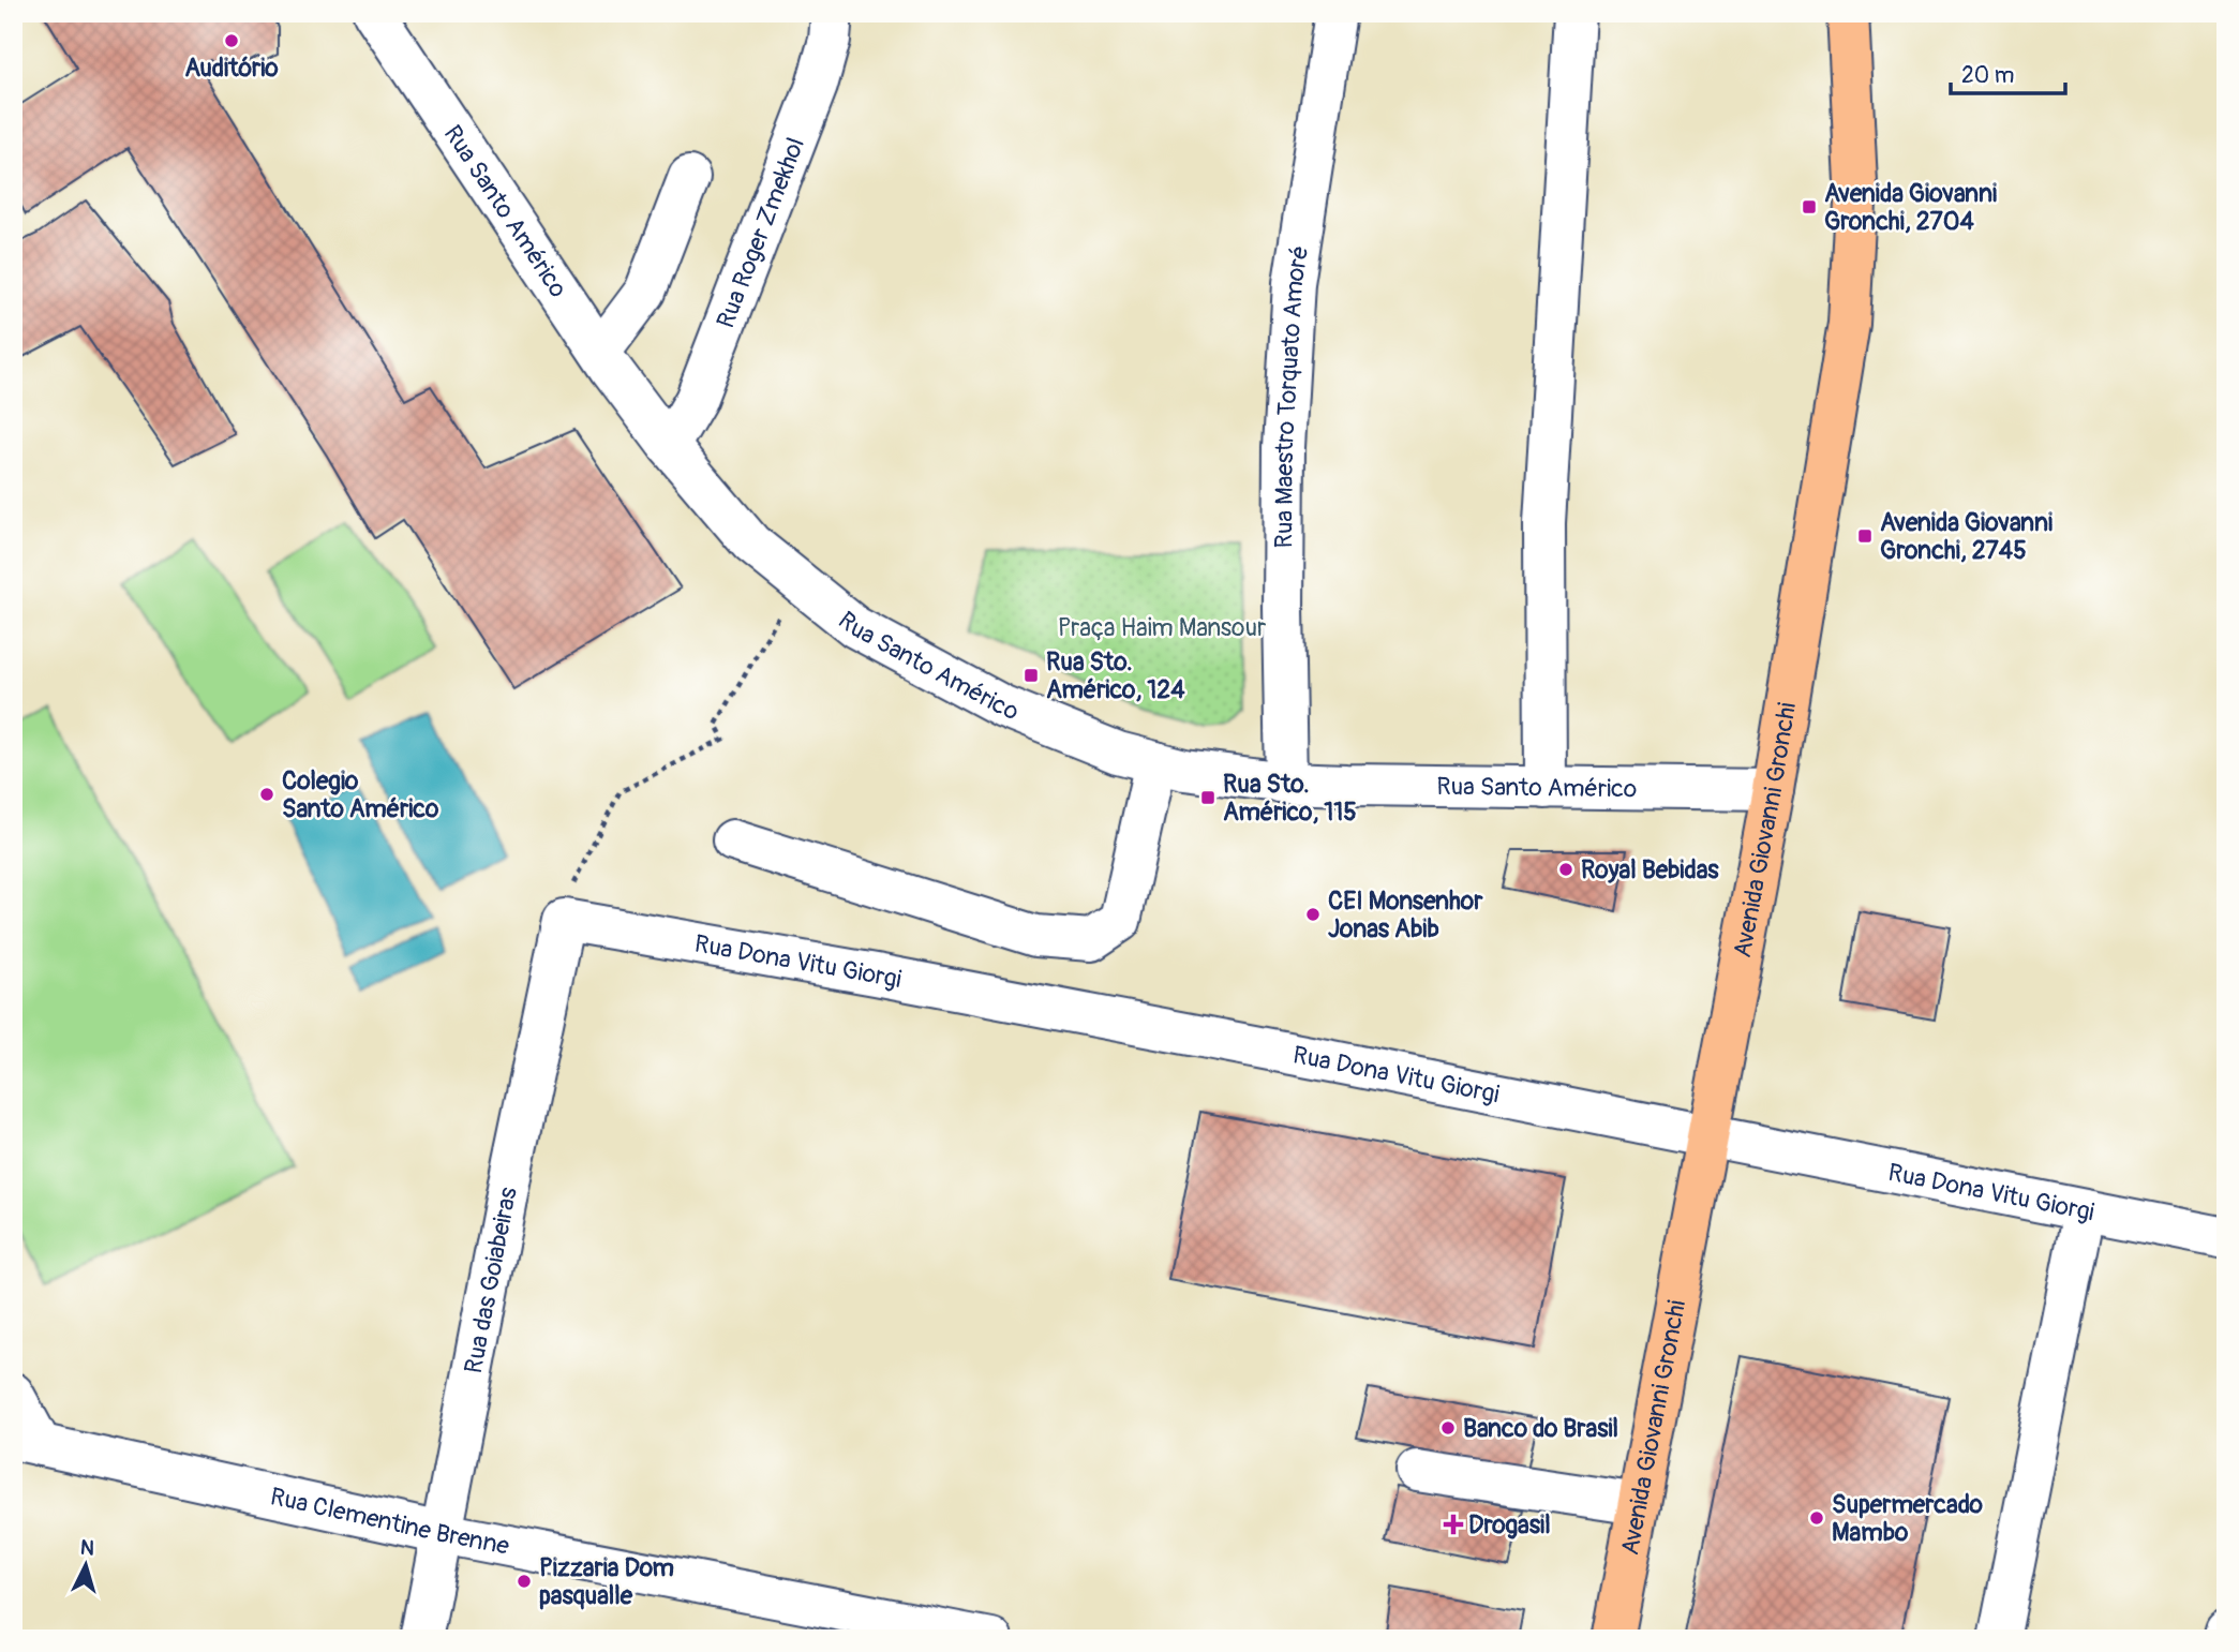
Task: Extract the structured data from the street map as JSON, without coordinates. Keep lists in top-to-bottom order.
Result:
{
  "streets": {
    "main road": ["Avenida Giovanni Gronchi"],
    "street": [
      "Rua Santo Américo",
      "Rua Roger Zmekhol",
      "Rua Maestro Torquato Amoré",
      "Rua Dona Vitu Giorgi",
      "Rua das Goiabeiras",
      "Rua Clementine Brenne"
    ]
  },
  "crossings": [
    ["Rua Santo Américo", "Rua Roger Zmekhol"],
    ["Rua Santo Américo", "Rua Maestro Torquato Amoré"],
    ["Rua Santo Américo", "Avenida Giovanni Gronchi"],
    ["Avenida Giovanni Gronchi", "Rua Dona Vitu Giorgi"],
    ["Rua Dona Vitu Giorgi", "Rua das Goiabeiras"],
    ["Rua das Goiabeiras", "Rua Clementine Brenne"]
  ],
  "parks": ["Praça Haim Mansour"],
  "places": {
    "other": [
      "Auditório",
      "Colegio Santo Américo",
      "Royal Bebidas",
      "CEI Monsenhor Jonas Abib",
      "Banco do Brasil",
      "Supermercado Mambo",
      "Pizzaria Dom pasqualle"
    ],
    "transit": [
      "Avenida Giovanni Gronchi, 2704",
      "Avenida Giovanni Gronchi, 2745",
      "Rua Sto. Américo, 124",
      "Rua Sto. Américo, 115"
    ],
    "health": ["Drogasil"]
  },
  "scale_bar": "20 m",
  "north": "top"
}
